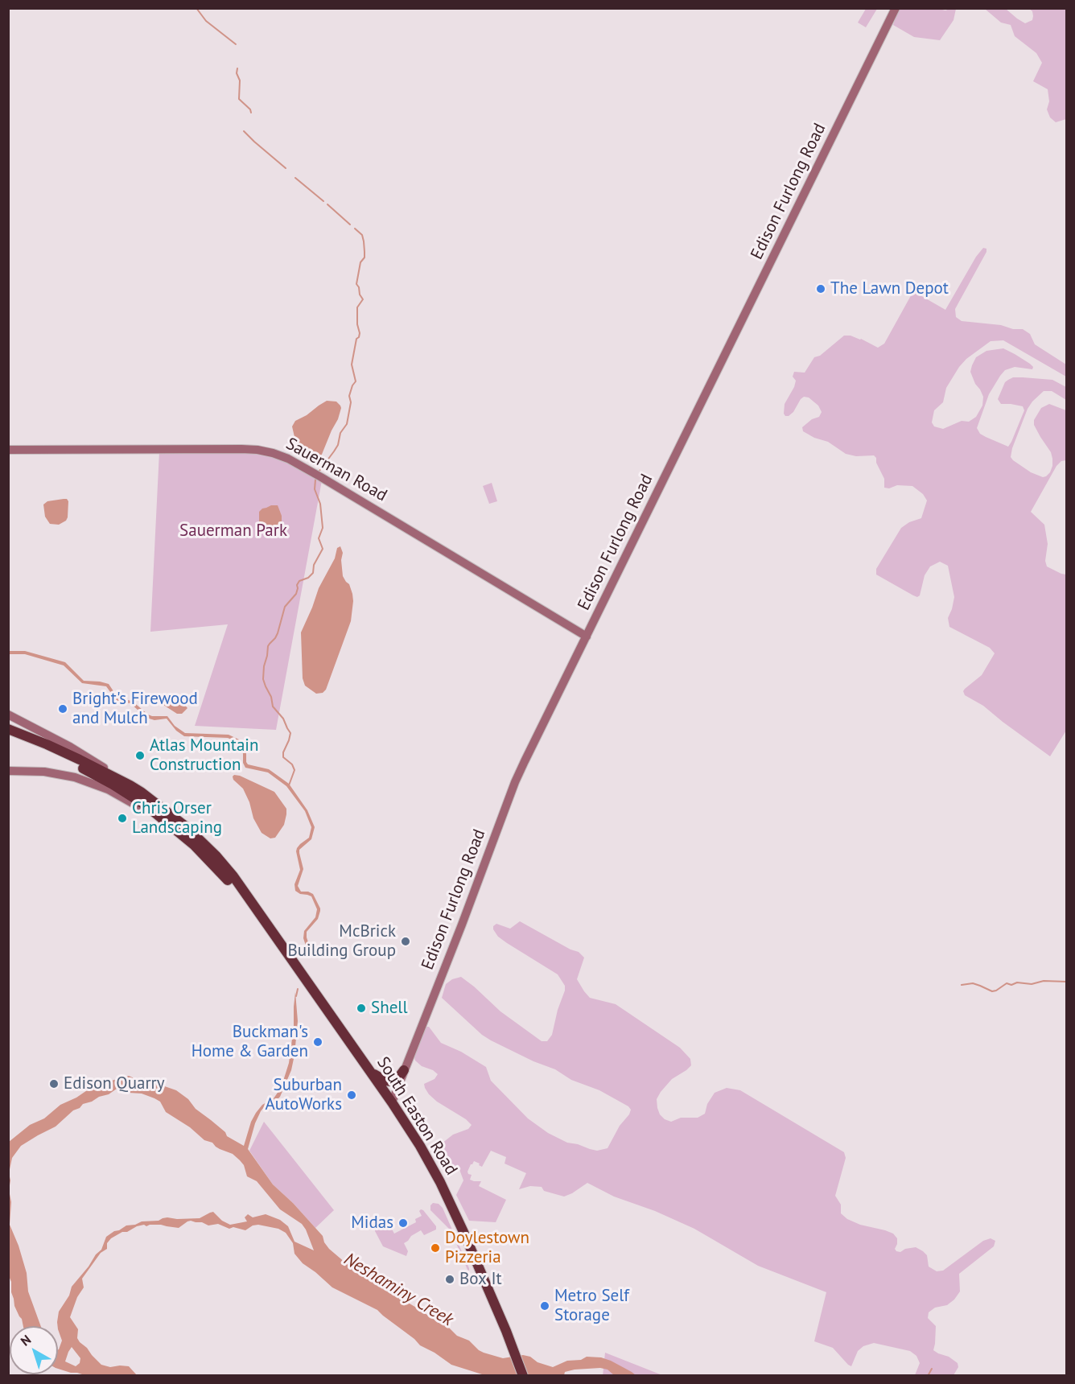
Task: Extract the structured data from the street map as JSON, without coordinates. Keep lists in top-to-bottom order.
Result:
{
  "streets": {
    "highway": ["South Easton Road"],
    "main road": ["Edison Furlong Road", "Sauerman Road"]
  },
  "crossings": [
    ["Edison Furlong Road", "Sauerman Road"],
    ["Edison Furlong Road", "South Easton Road"]
  ],
  "water": ["Neshaminy Creek"],
  "parks": ["Sauerman Park"],
  "places": [
    "The Lawn Depot",
    "Bright's Firewood and Mulch",
    "Atlas Mountain Construction",
    "Chris Orser Landscaping",
    "McBrick Building Group",
    "Shell",
    "Buckman's Home & Garden",
    "Edison Quarry",
    "Suburban AutoWorks",
    "Midas",
    "Doylestown Pizzeria",
    "Box It",
    "Metro Self Storage"
  ],
  "north": "top left"
}
